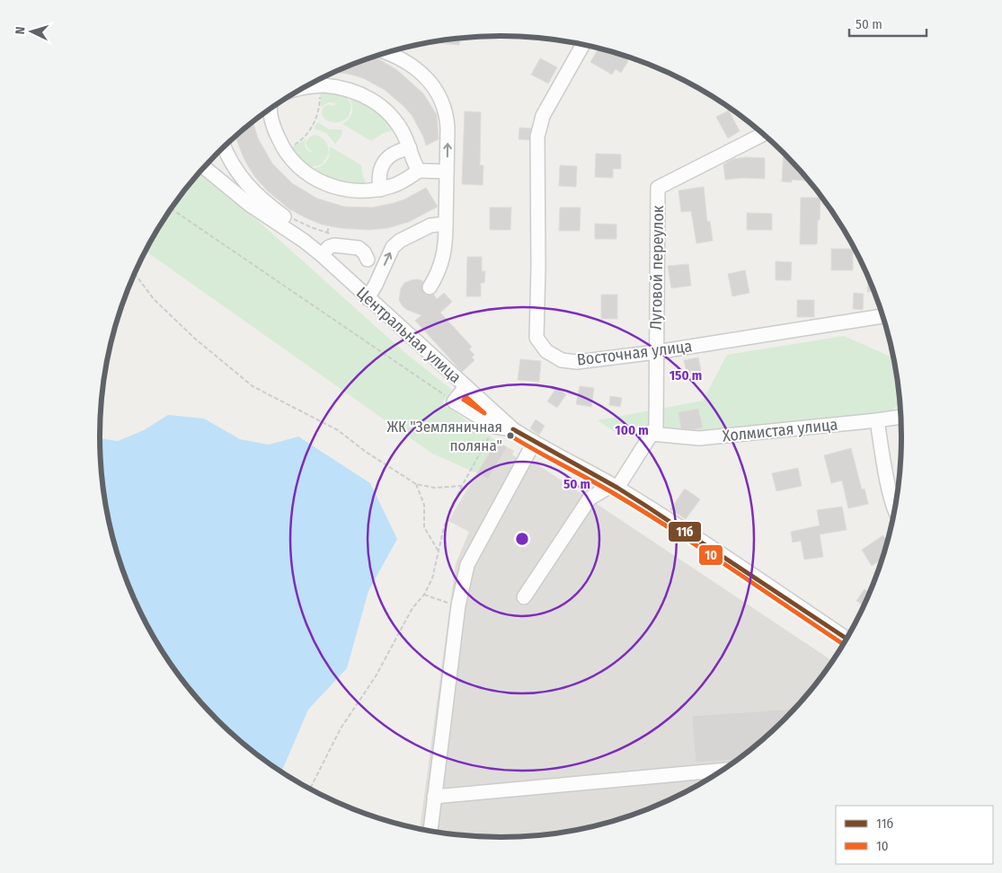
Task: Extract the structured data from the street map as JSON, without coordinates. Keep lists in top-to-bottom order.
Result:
{
  "streets": {
    "street": [
      "Луговой переулок",
      "Центральная улица",
      "Восточная улица",
      "Холмистая улица"
    ]
  },
  "crossings": [
    ["Луговой переулок", "Центральная улица"],
    ["Луговой переулок", "Восточная улица"],
    ["Луговой переулок", "Холмистая улица"]
  ],
  "places": ["ЖК \"Земляничная поляна\""],
  "lines": ["transit line 10", "transit line 11б"],
  "legend": ["11б", "10"],
  "scale_bar": "50 m",
  "north": "left",
  "rings": ["150 m", "100 m", "50 m"]
}
